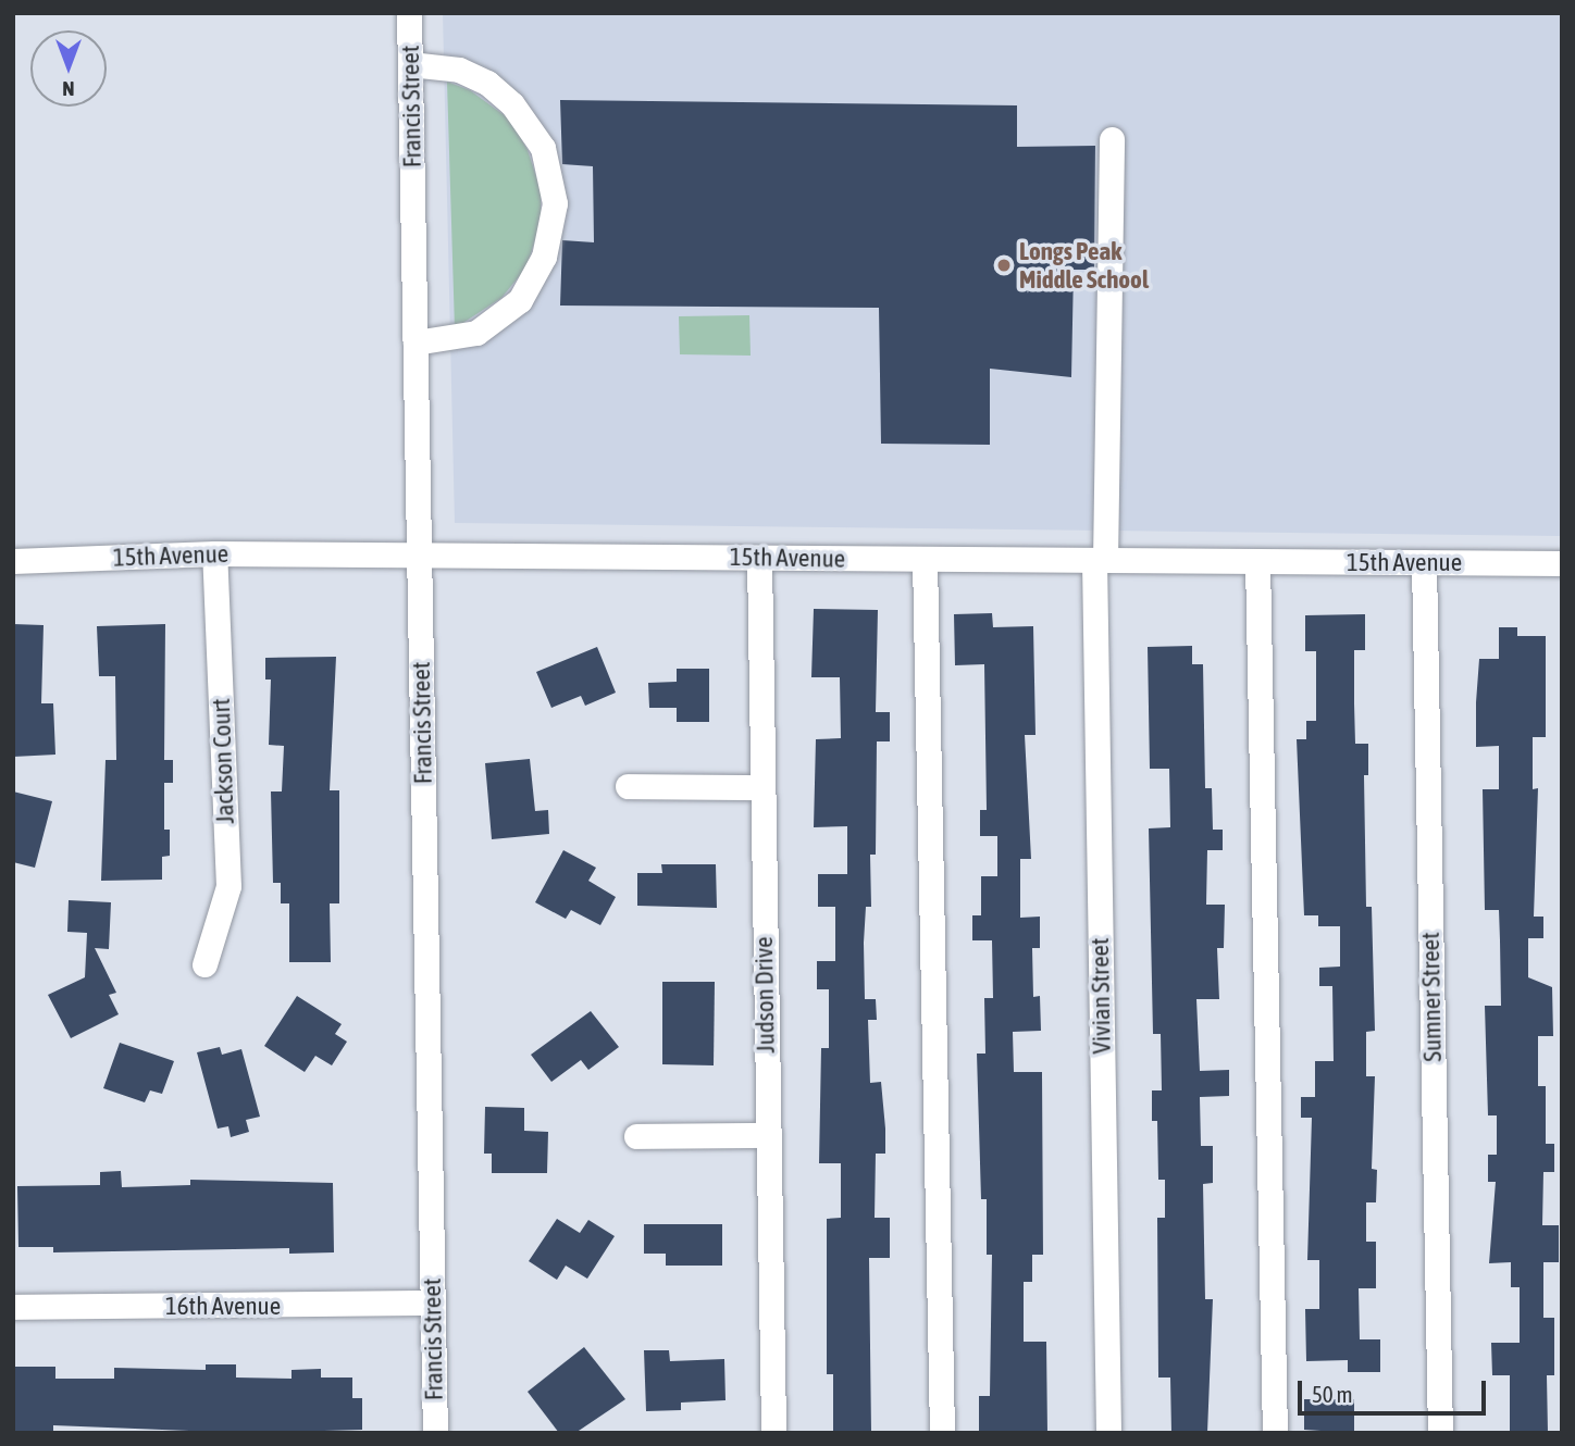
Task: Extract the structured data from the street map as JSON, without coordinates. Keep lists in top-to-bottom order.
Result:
{
  "streets": {
    "street": [
      "Francis Street",
      "15th Avenue",
      "Jackson Court",
      "Judson Drive",
      "Vivian Street",
      "Sumner Street",
      "16th Avenue"
    ]
  },
  "crossings": [
    ["Francis Street", "15th Avenue"],
    ["Francis Street", "16th Avenue"],
    ["15th Avenue", "Jackson Court"],
    ["15th Avenue", "Judson Drive"],
    ["15th Avenue", "Vivian Street"],
    ["15th Avenue", "Sumner Street"]
  ],
  "places": ["Longs Peak Middle School"],
  "scale_bar": "50 m",
  "north": "bottom"
}
